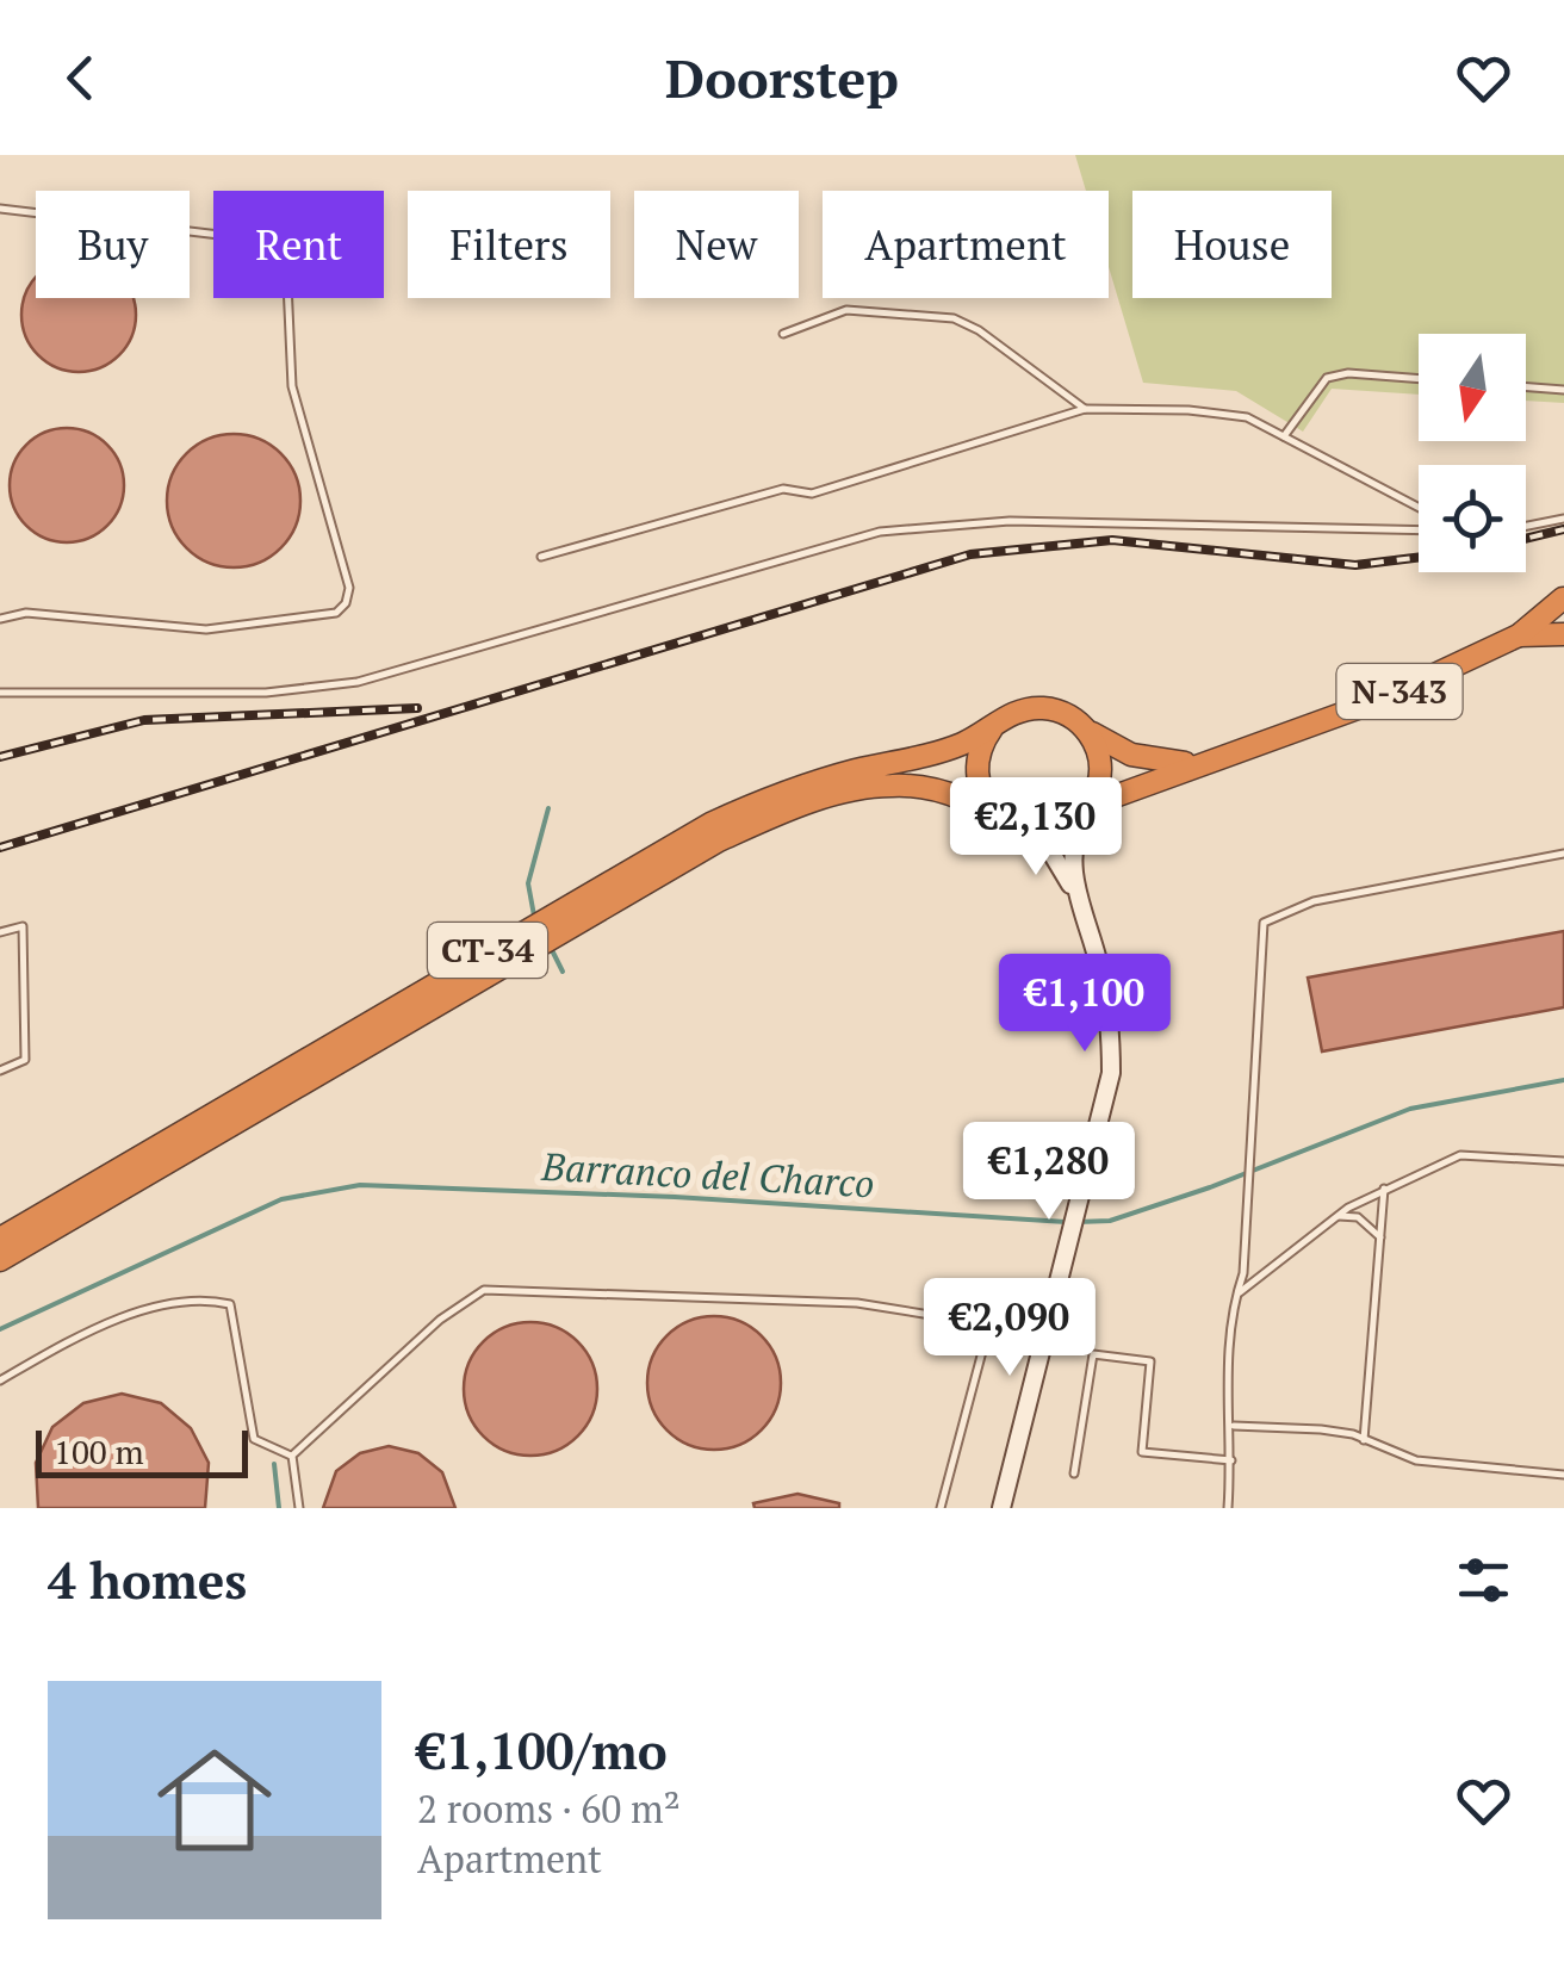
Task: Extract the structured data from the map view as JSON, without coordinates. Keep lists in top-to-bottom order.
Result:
{
  "streets": {
    "highway": ["N-343", "CT-34"]
  },
  "crossings": [
    ["N-343", "CT-34"]
  ],
  "water": ["Barranco del Charco"],
  "scale_bar": "100 m",
  "north": "bottom",
  "page": {
    "header": "Doorstep",
    "chip": [
      "Buy",
      "Rent",
      "Filters",
      "New",
      "Apartment",
      "House"
    ],
    "price": [
      "€2,130",
      "€1,100",
      "€1,280",
      "€2,090"
    ],
    "scale": "100 m",
    "heading": "4 homes",
    "list": [
      {
        "name": "€1,100/mo",
        "note": "2 rooms · 60 m² · Apartment"
      }
    ]
  }
}
